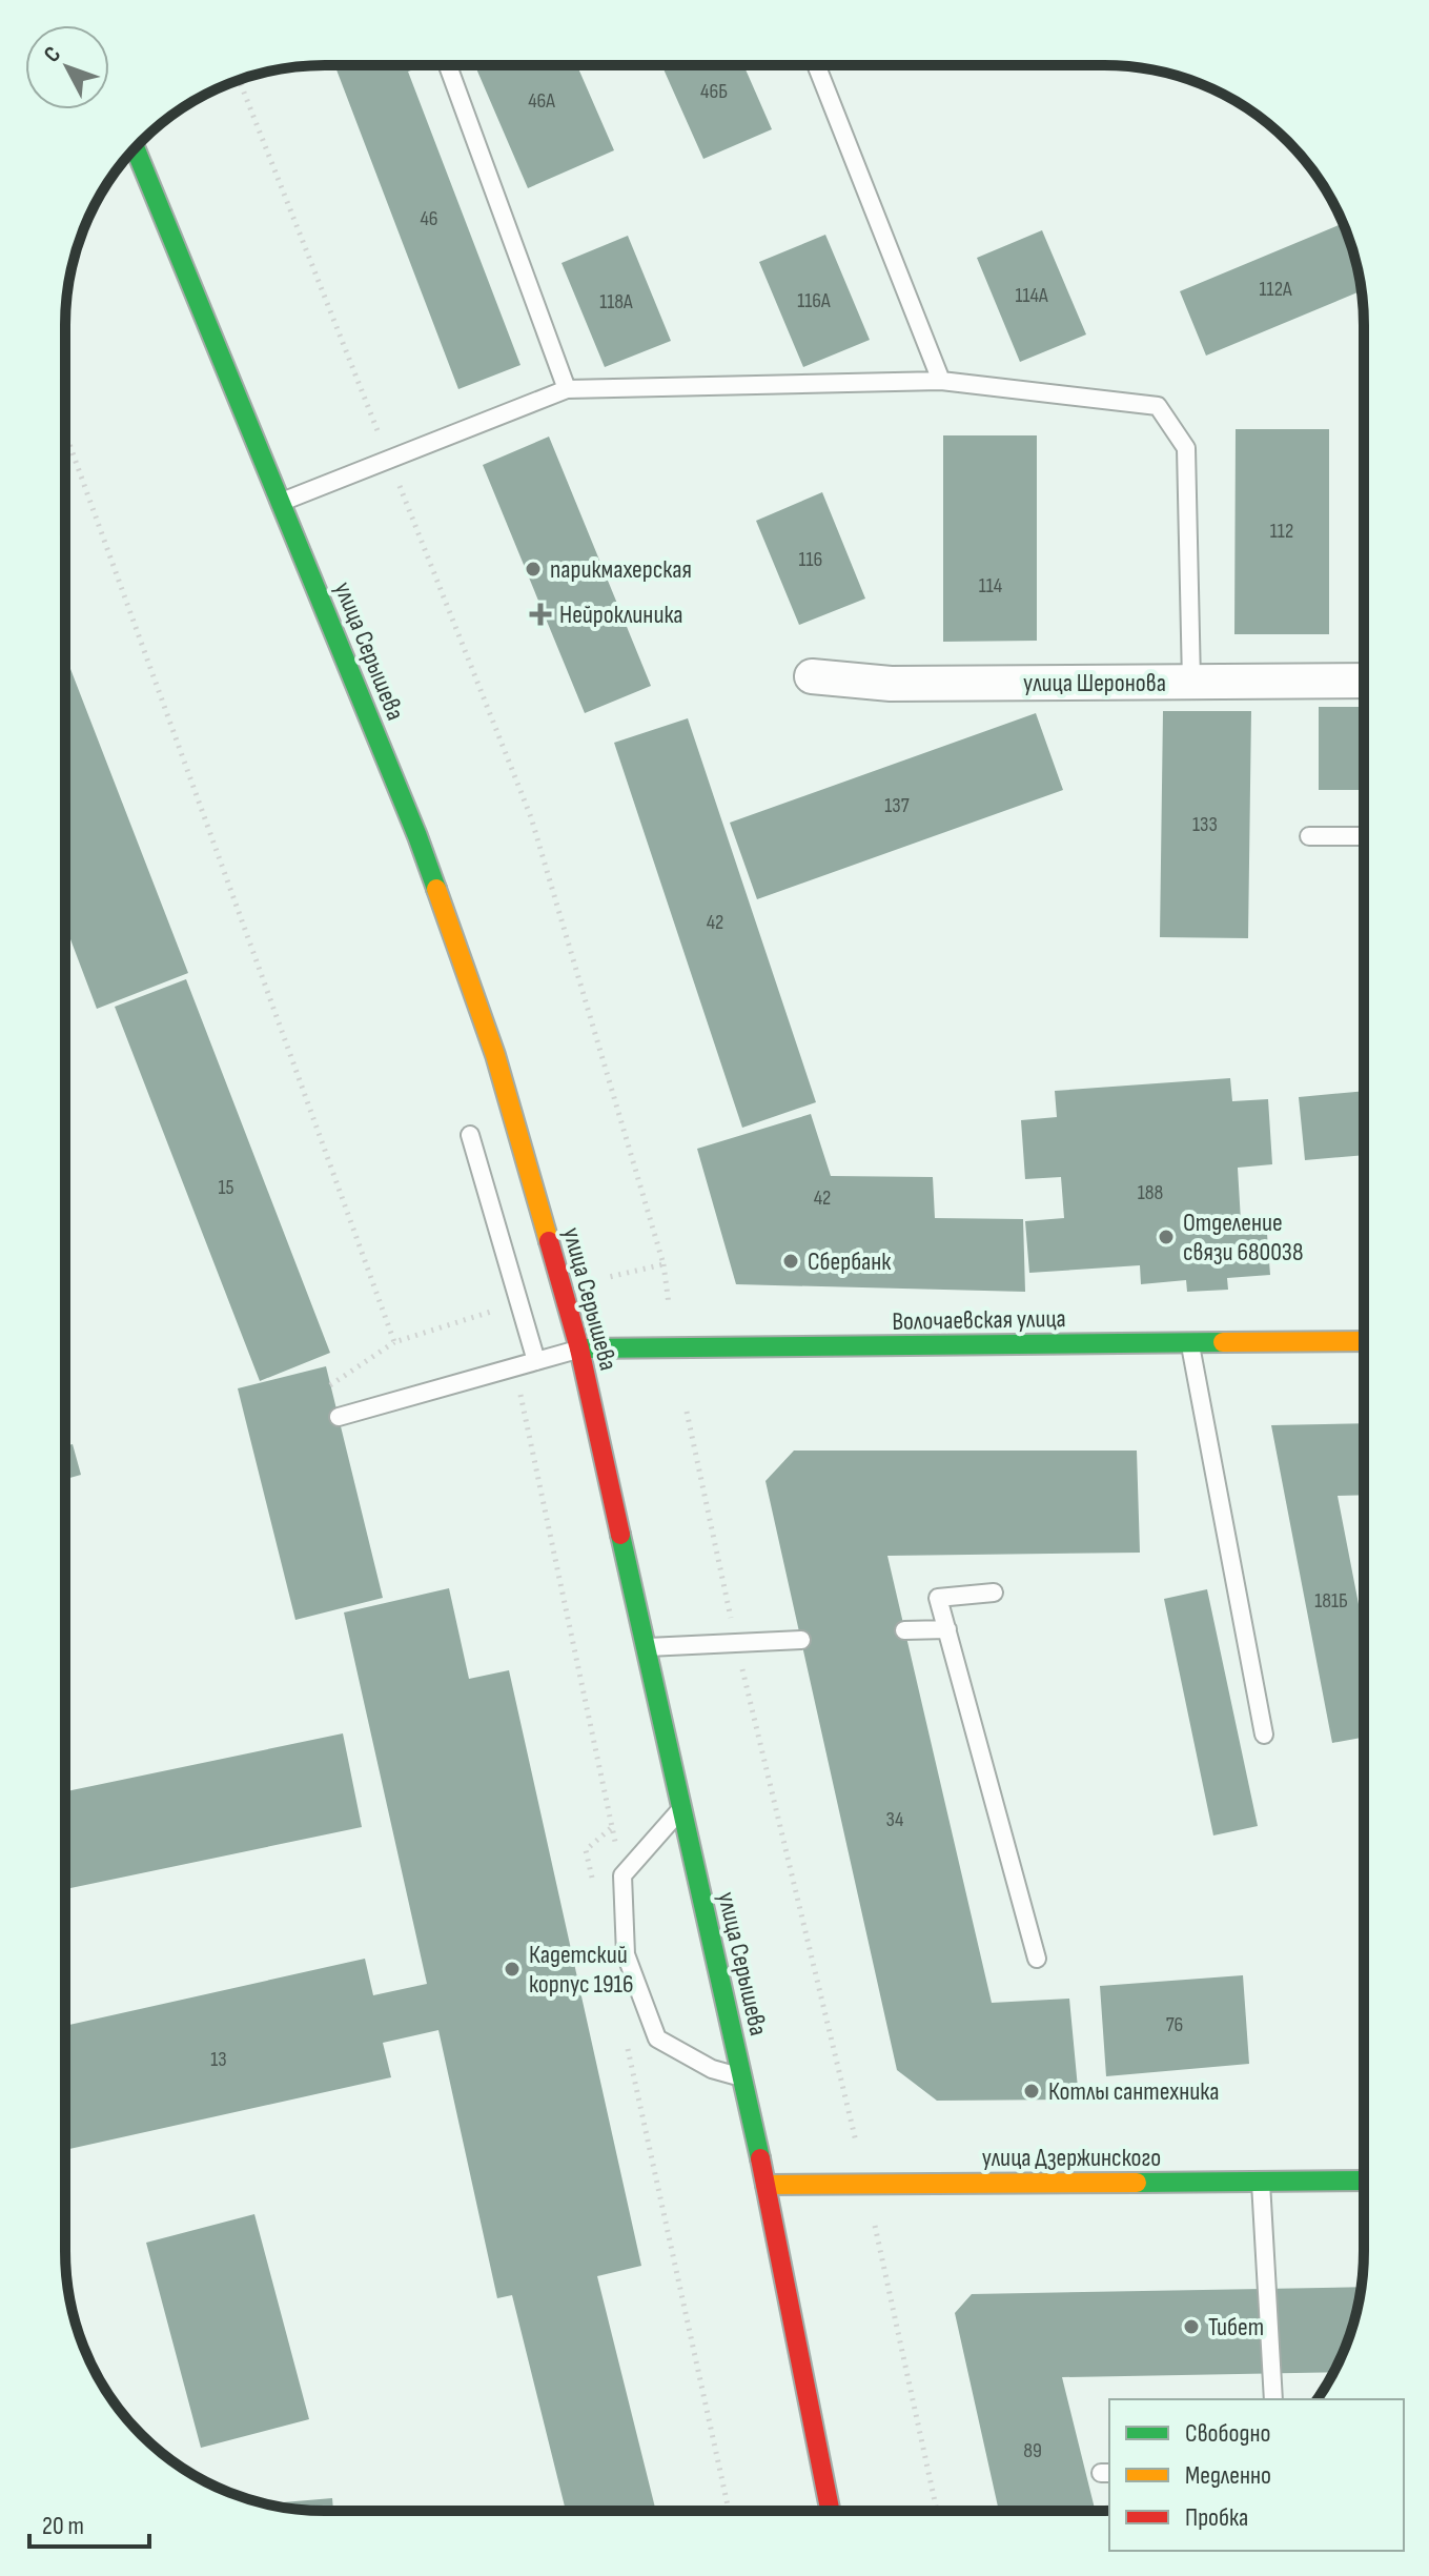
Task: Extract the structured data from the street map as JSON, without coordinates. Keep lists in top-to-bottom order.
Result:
{
  "streets": {
    "main road": ["улица Серышева", "Волочаевская улица", "улица Дзержинского"],
    "street": ["улица Шеронова"]
  },
  "crossings": [
    ["улица Серышева", "Волочаевская улица"],
    ["улица Серышева", "улица Дзержинского"]
  ],
  "places": {
    "other": [
      "парикмахерская",
      "Отделение связи 680038",
      "Сбербанк",
      "Кадетский корпус 1916",
      "Котлы сантехника",
      "Тибет"
    ],
    "health": ["Нейроклиника"]
  },
  "house_numbers": [
    "46Б",
    "46А",
    "46",
    "112А",
    "114А",
    "116А",
    "118А",
    "112",
    "116",
    "114",
    "137",
    "133",
    "42",
    "15",
    "188",
    "42",
    "181Б",
    "34",
    "76",
    "13",
    "89"
  ],
  "legend": ["Свободно", "Медленно", "Пробка"],
  "scale_bar": "20 m",
  "north": "top left"
}
